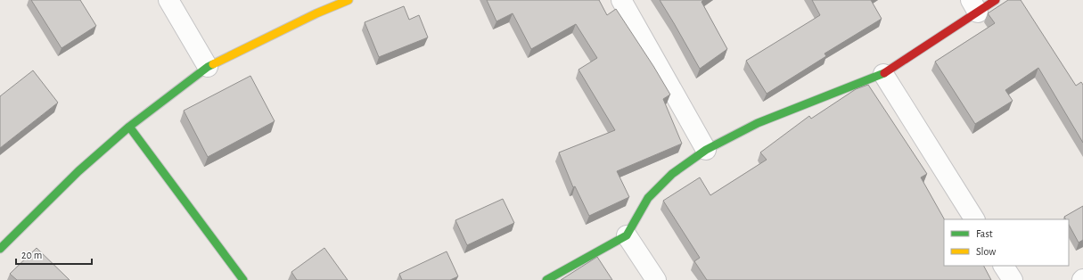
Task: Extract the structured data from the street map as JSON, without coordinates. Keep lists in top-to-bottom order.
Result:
{
  "legend": ["Fast", "Slow"],
  "scale_bar": "20 m"
}
